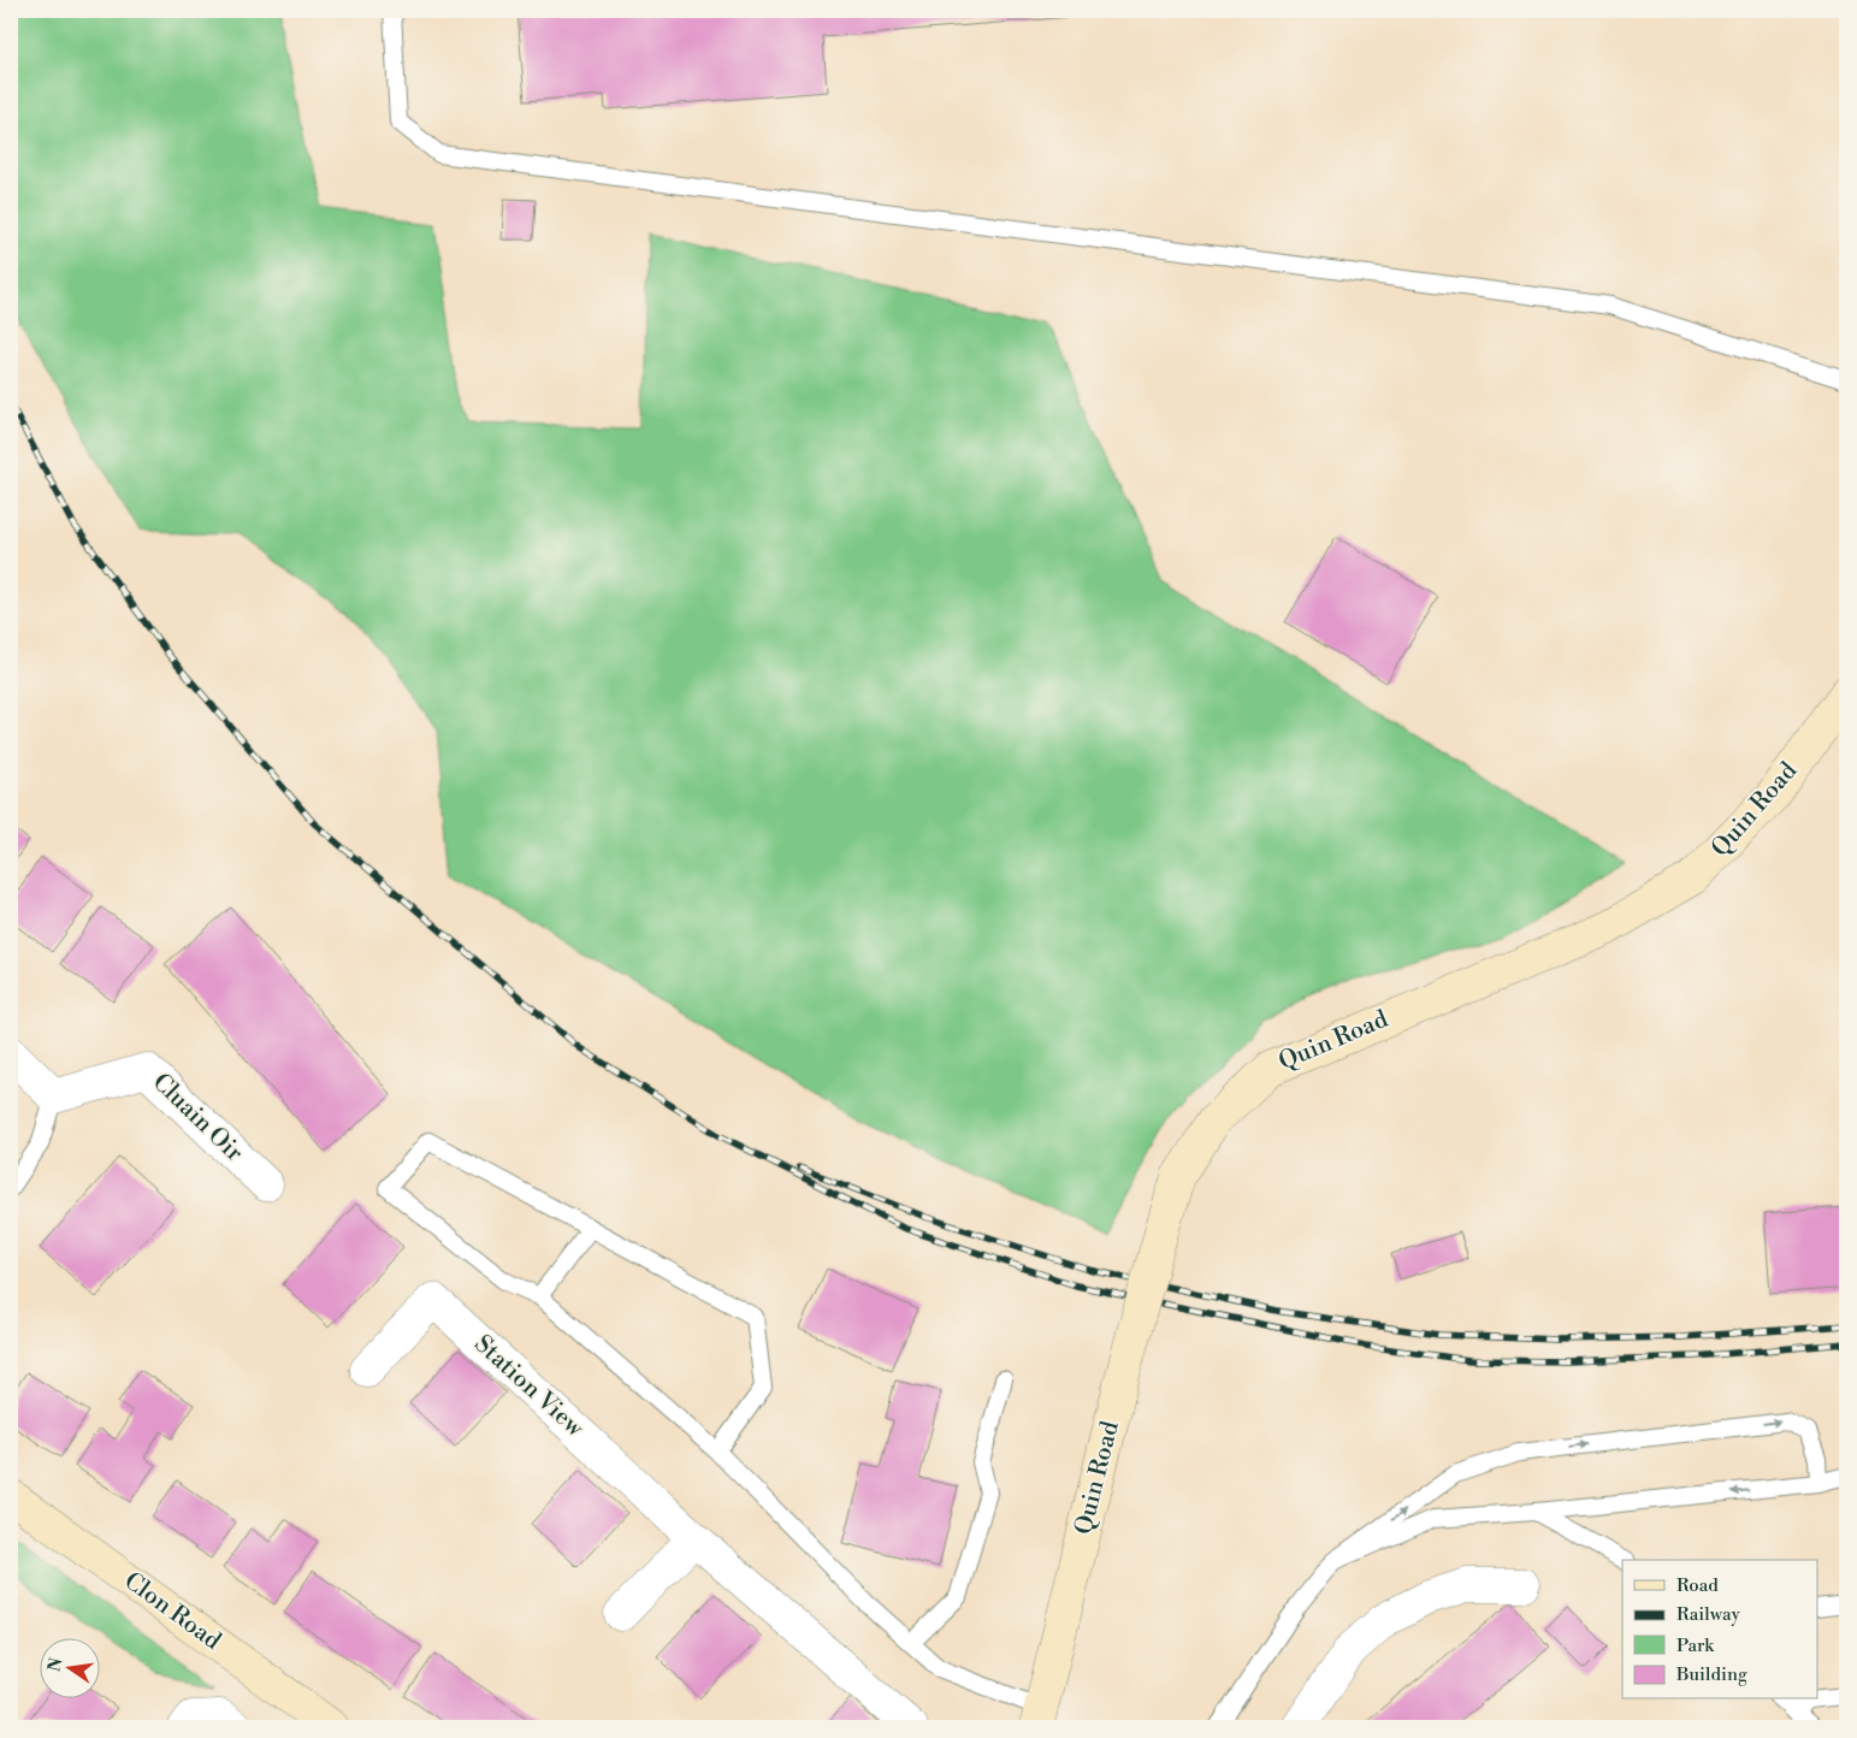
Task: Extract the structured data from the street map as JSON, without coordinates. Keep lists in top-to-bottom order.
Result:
{
  "streets": {
    "main road": ["Quin Road", "Clon Road"],
    "street": ["Cluain Oir", "Station View"]
  },
  "legend": [
    "Road",
    "Railway",
    "Park",
    "Building"
  ],
  "north": "left"
}
